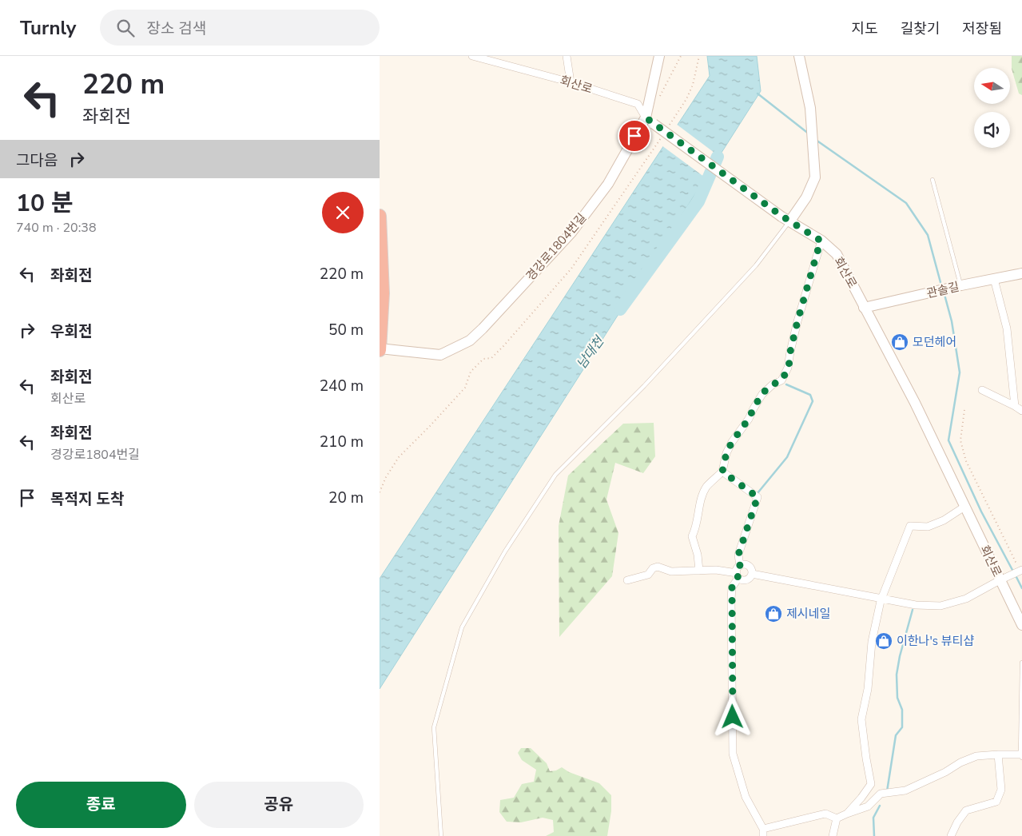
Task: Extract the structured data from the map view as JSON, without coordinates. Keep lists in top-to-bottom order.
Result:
{
  "streets": {
    "street": ["회산로", "경강로1804번길", "관솔길"]
  },
  "crossings": [
    ["회산로", "경강로1804번길"],
    ["회산로", "관솔길"]
  ],
  "water": ["남대천"],
  "places": {
    "shop": ["모던헤어", "제시네일", "이한나's 뷰티샵"]
  },
  "north": "left",
  "page": {
    "header": "Turnly",
    "search": "장소 검색",
    "nav": ["지도", "길찾기", "저장됨"],
    "turn": ["220 m", "좌회전"],
    "then": "그다음",
    "heading": ["10 분", "740 m · 20:38"],
    "list": [
      {
        "name": "좌회전",
        "value": "220 m"
      },
      {
        "name": "우회전",
        "value": "50 m"
      },
      {
        "name": "좌회전",
        "note": "회산로",
        "value": "240 m"
      },
      {
        "name": "좌회전",
        "note": "경강로1804번길",
        "value": "210 m"
      },
      {
        "name": "목적지 도착",
        "value": "20 m"
      }
    ],
    "buttons": ["종료", "공유"]
  }
}
